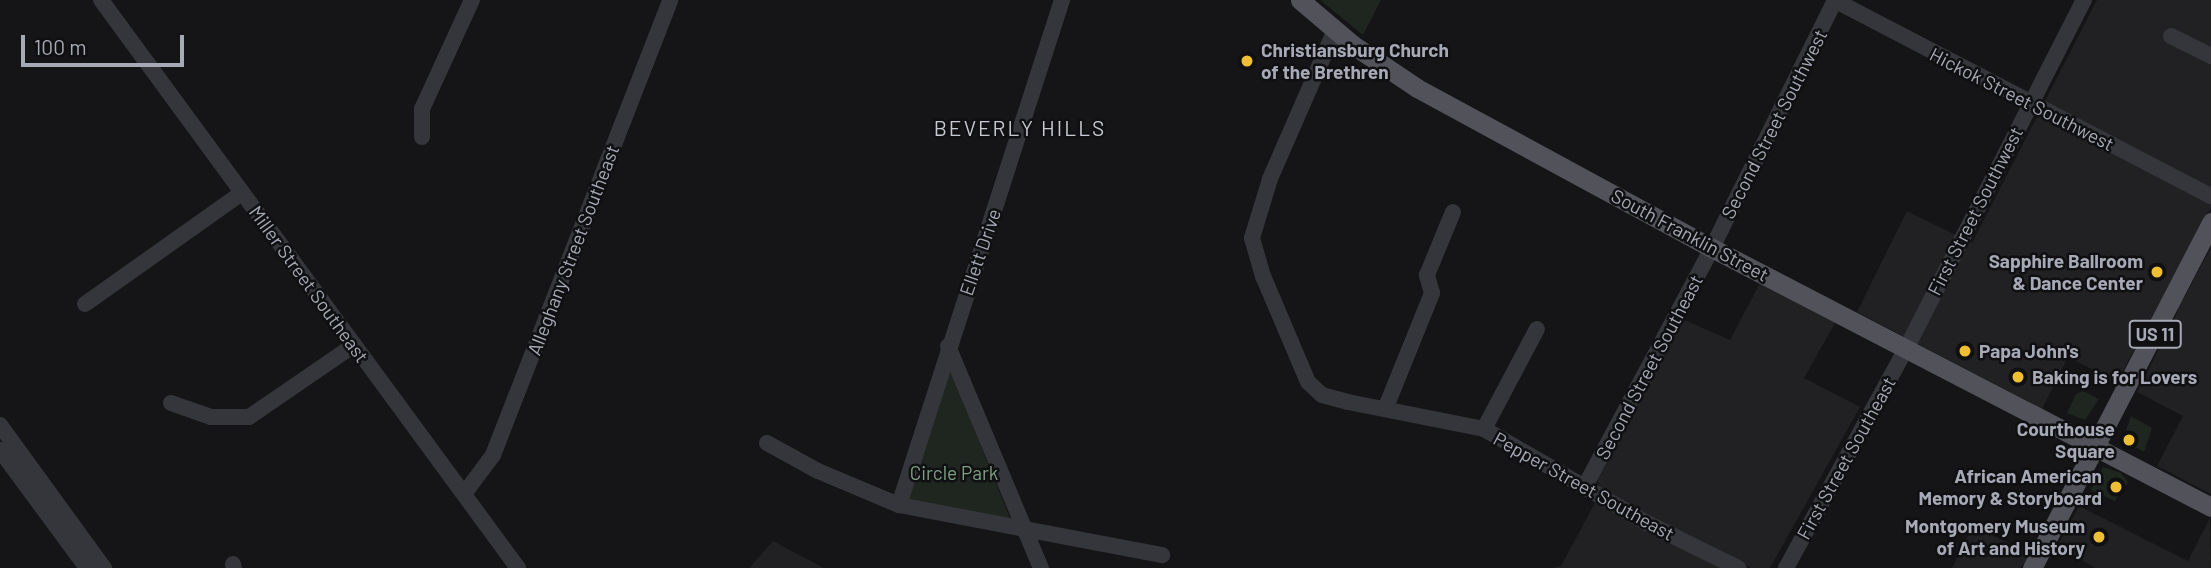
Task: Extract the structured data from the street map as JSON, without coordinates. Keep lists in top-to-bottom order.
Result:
{
  "streets": {
    "main road": ["South Franklin Street", "US 11"],
    "street": [
      "Hickok Street Southwest",
      "Second Street Southwest",
      "First Street Southwest",
      "Alleghany Street Southeast",
      "Ellett Drive",
      "Miller Street Southeast",
      "Second Street Southeast",
      "First Street Southeast",
      "Pepper Street Southeast"
    ]
  },
  "crossings": [
    ["Hickok Street Southwest", "Second Street Southwest"],
    ["Hickok Street Southwest", "First Street Southwest"],
    ["Second Street Southwest", "South Franklin Street"],
    ["Second Street Southwest", "Second Street Southeast"],
    ["First Street Southwest", "South Franklin Street"],
    ["First Street Southwest", "First Street Southeast"],
    ["South Franklin Street", "US 11"],
    ["South Franklin Street", "Second Street Southeast"],
    ["South Franklin Street", "First Street Southeast"],
    ["South Franklin Street", "Pepper Street Southeast"],
    ["Alleghany Street Southeast", "Miller Street Southeast"],
    ["Second Street Southeast", "Pepper Street Southeast"]
  ],
  "districts": ["BEVERLY HILLS"],
  "parks": ["Circle Park"],
  "places": [
    "Christiansburg Church of the Brethren",
    "Sapphire Ballroom & Dance Center",
    "Papa John's",
    "Baking is for Lovers",
    "Courthouse Square",
    "African American Memory & Storyboard",
    "Montgomery Museum of Art and History"
  ],
  "scale_bar": "100 m"
}
